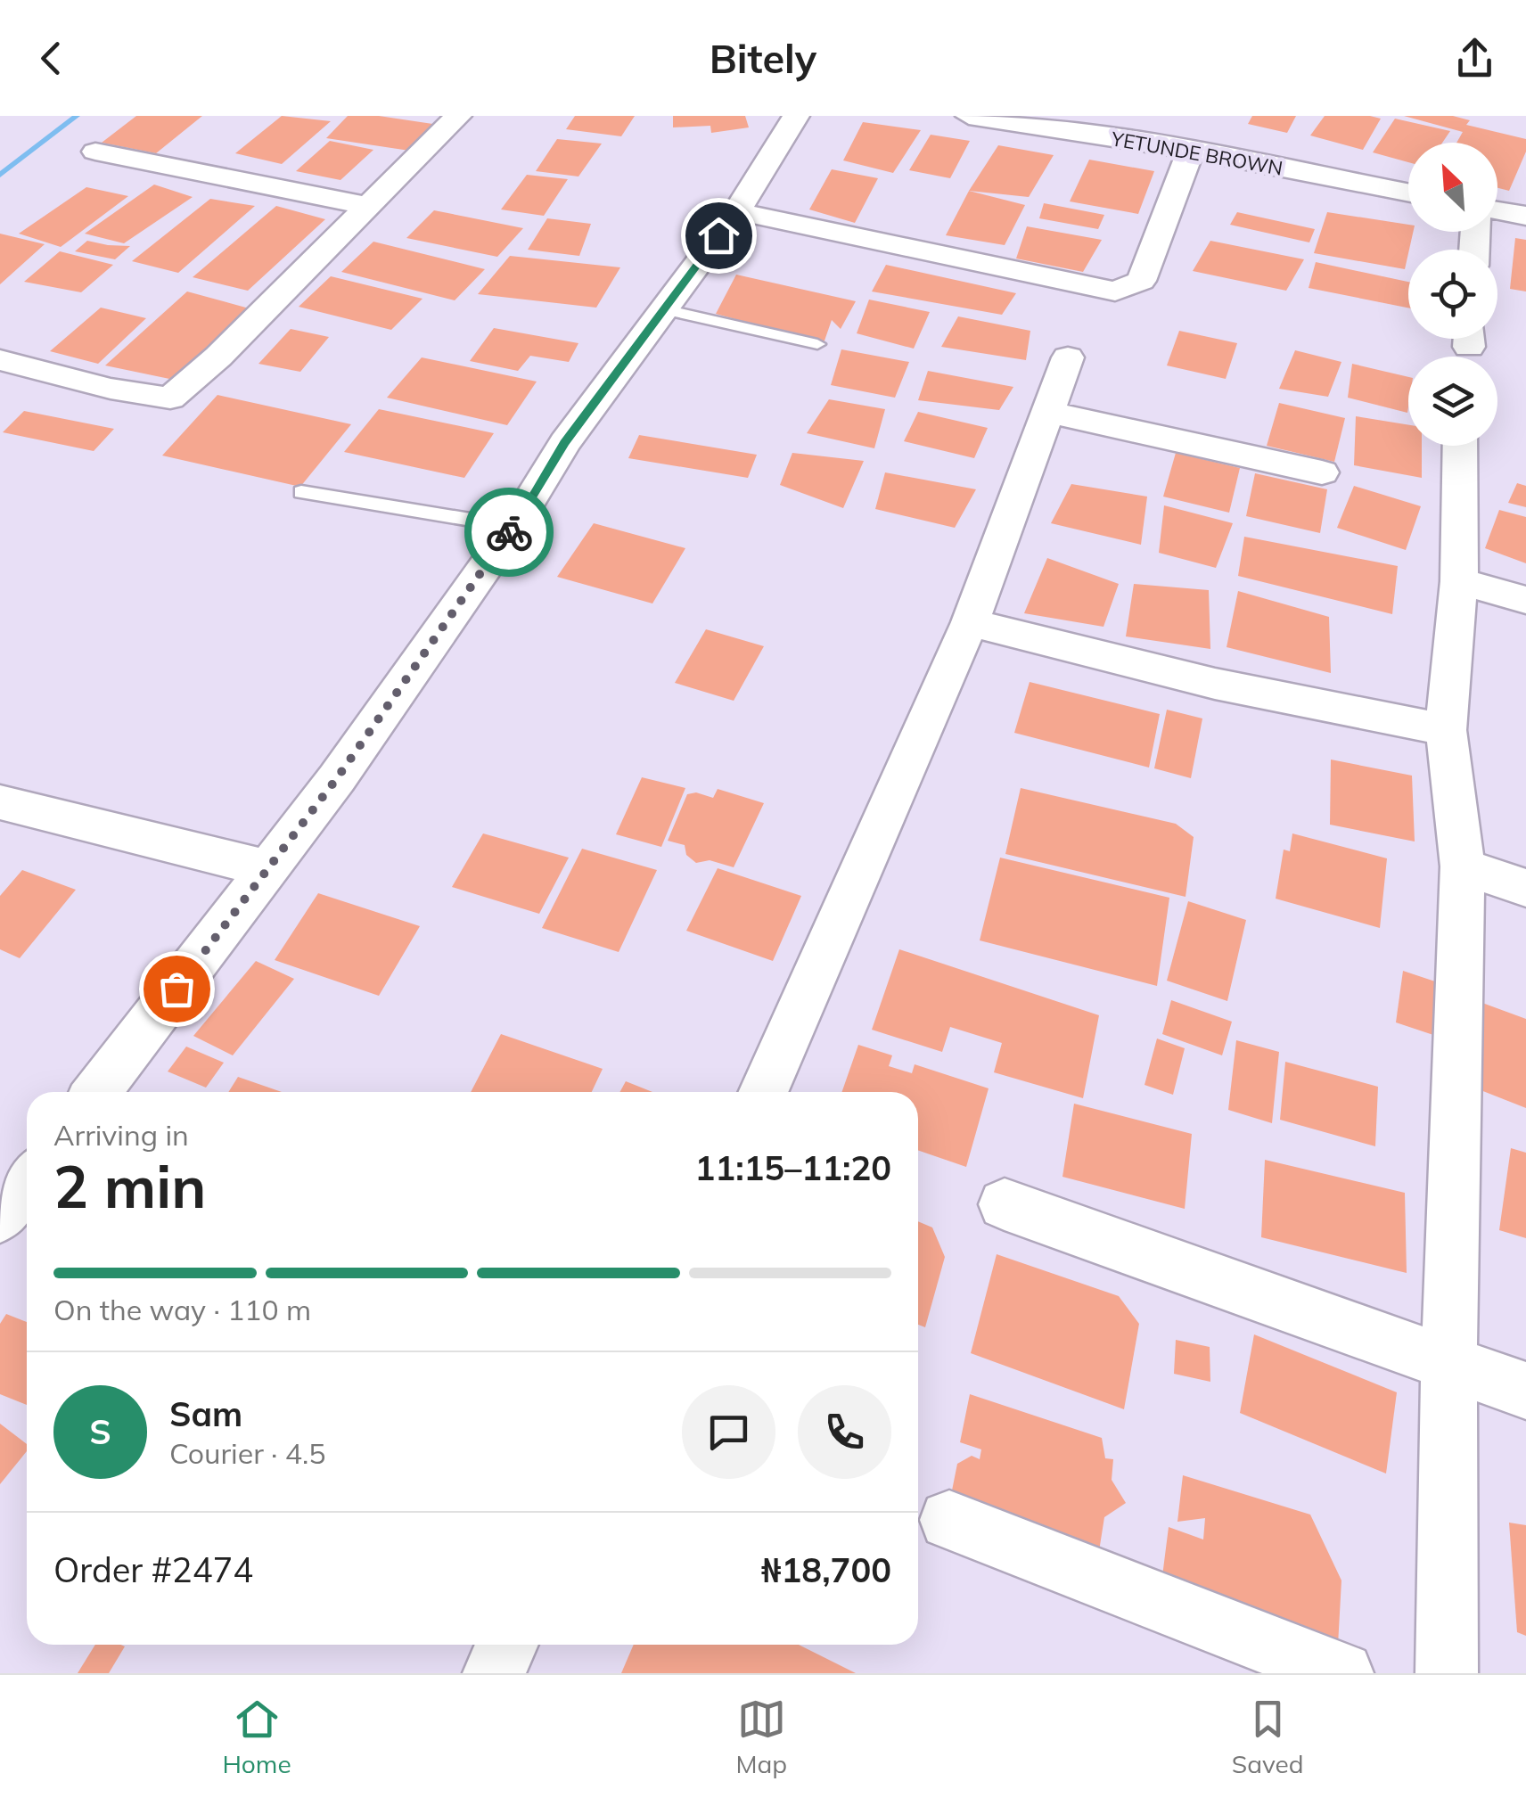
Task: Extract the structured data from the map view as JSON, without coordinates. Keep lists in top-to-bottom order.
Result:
{
  "streets": {
    "street": ["YETUNDE BROWN"]
  },
  "north": "top left",
  "page": {
    "header": "Bitely",
    "heading": ["2 min", "Arriving in", "11:15–11:20"],
    "panel": [
      "Sam",
      "Courier · 4.5",
      "Order #2474",
      "₦18,700"
    ],
    "bar": "On the way · 110 m",
    "round": "S",
    "tabs": ["Home", "Map", "Saved"]
  }
}
